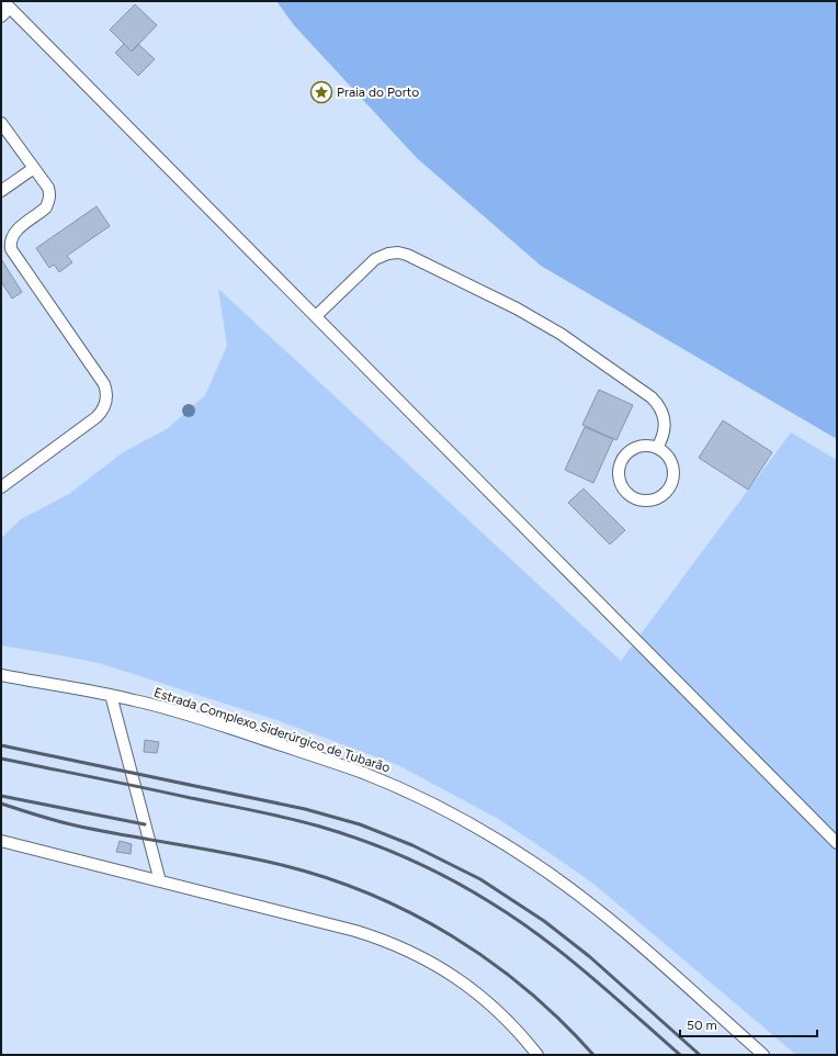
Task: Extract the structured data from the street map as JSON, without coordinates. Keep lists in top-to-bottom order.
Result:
{
  "streets": {
    "lane": ["Estrada Complexo Siderúrgico de Tubarão"]
  },
  "places": {
    "place": ["Praia do Porto"]
  },
  "scale_bar": "50 m"
}
